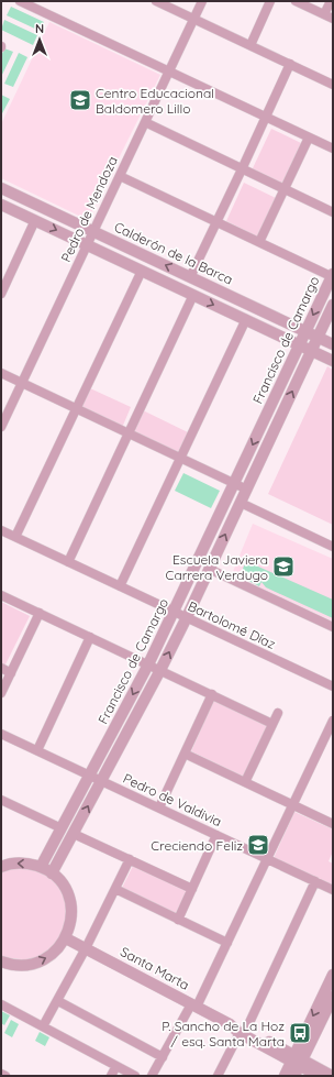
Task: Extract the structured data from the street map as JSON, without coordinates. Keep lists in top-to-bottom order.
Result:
{
  "streets": {
    "street": [
      "Pedro de Mendoza",
      "Calderón de la Barca",
      "Francisco de Camargo",
      "Bartolomé Díaz",
      "Pedro de Valdivia",
      "Santa Marta"
    ]
  },
  "crossings": [
    ["Pedro de Mendoza", "Calderón de la Barca"],
    ["Calderón de la Barca", "Francisco de Camargo"],
    ["Francisco de Camargo", "Bartolomé Díaz"],
    ["Francisco de Camargo", "Pedro de Valdivia"]
  ],
  "places": {
    "school or university": ["Centro Educacional Baldomero Lillo", "Escuela Javiera Carrera Verdugo", "Creciendo Feliz"],
    "bus stop": ["P. Sancho de La Hoz / esq. Santa Marta"]
  },
  "north": "top"
}
